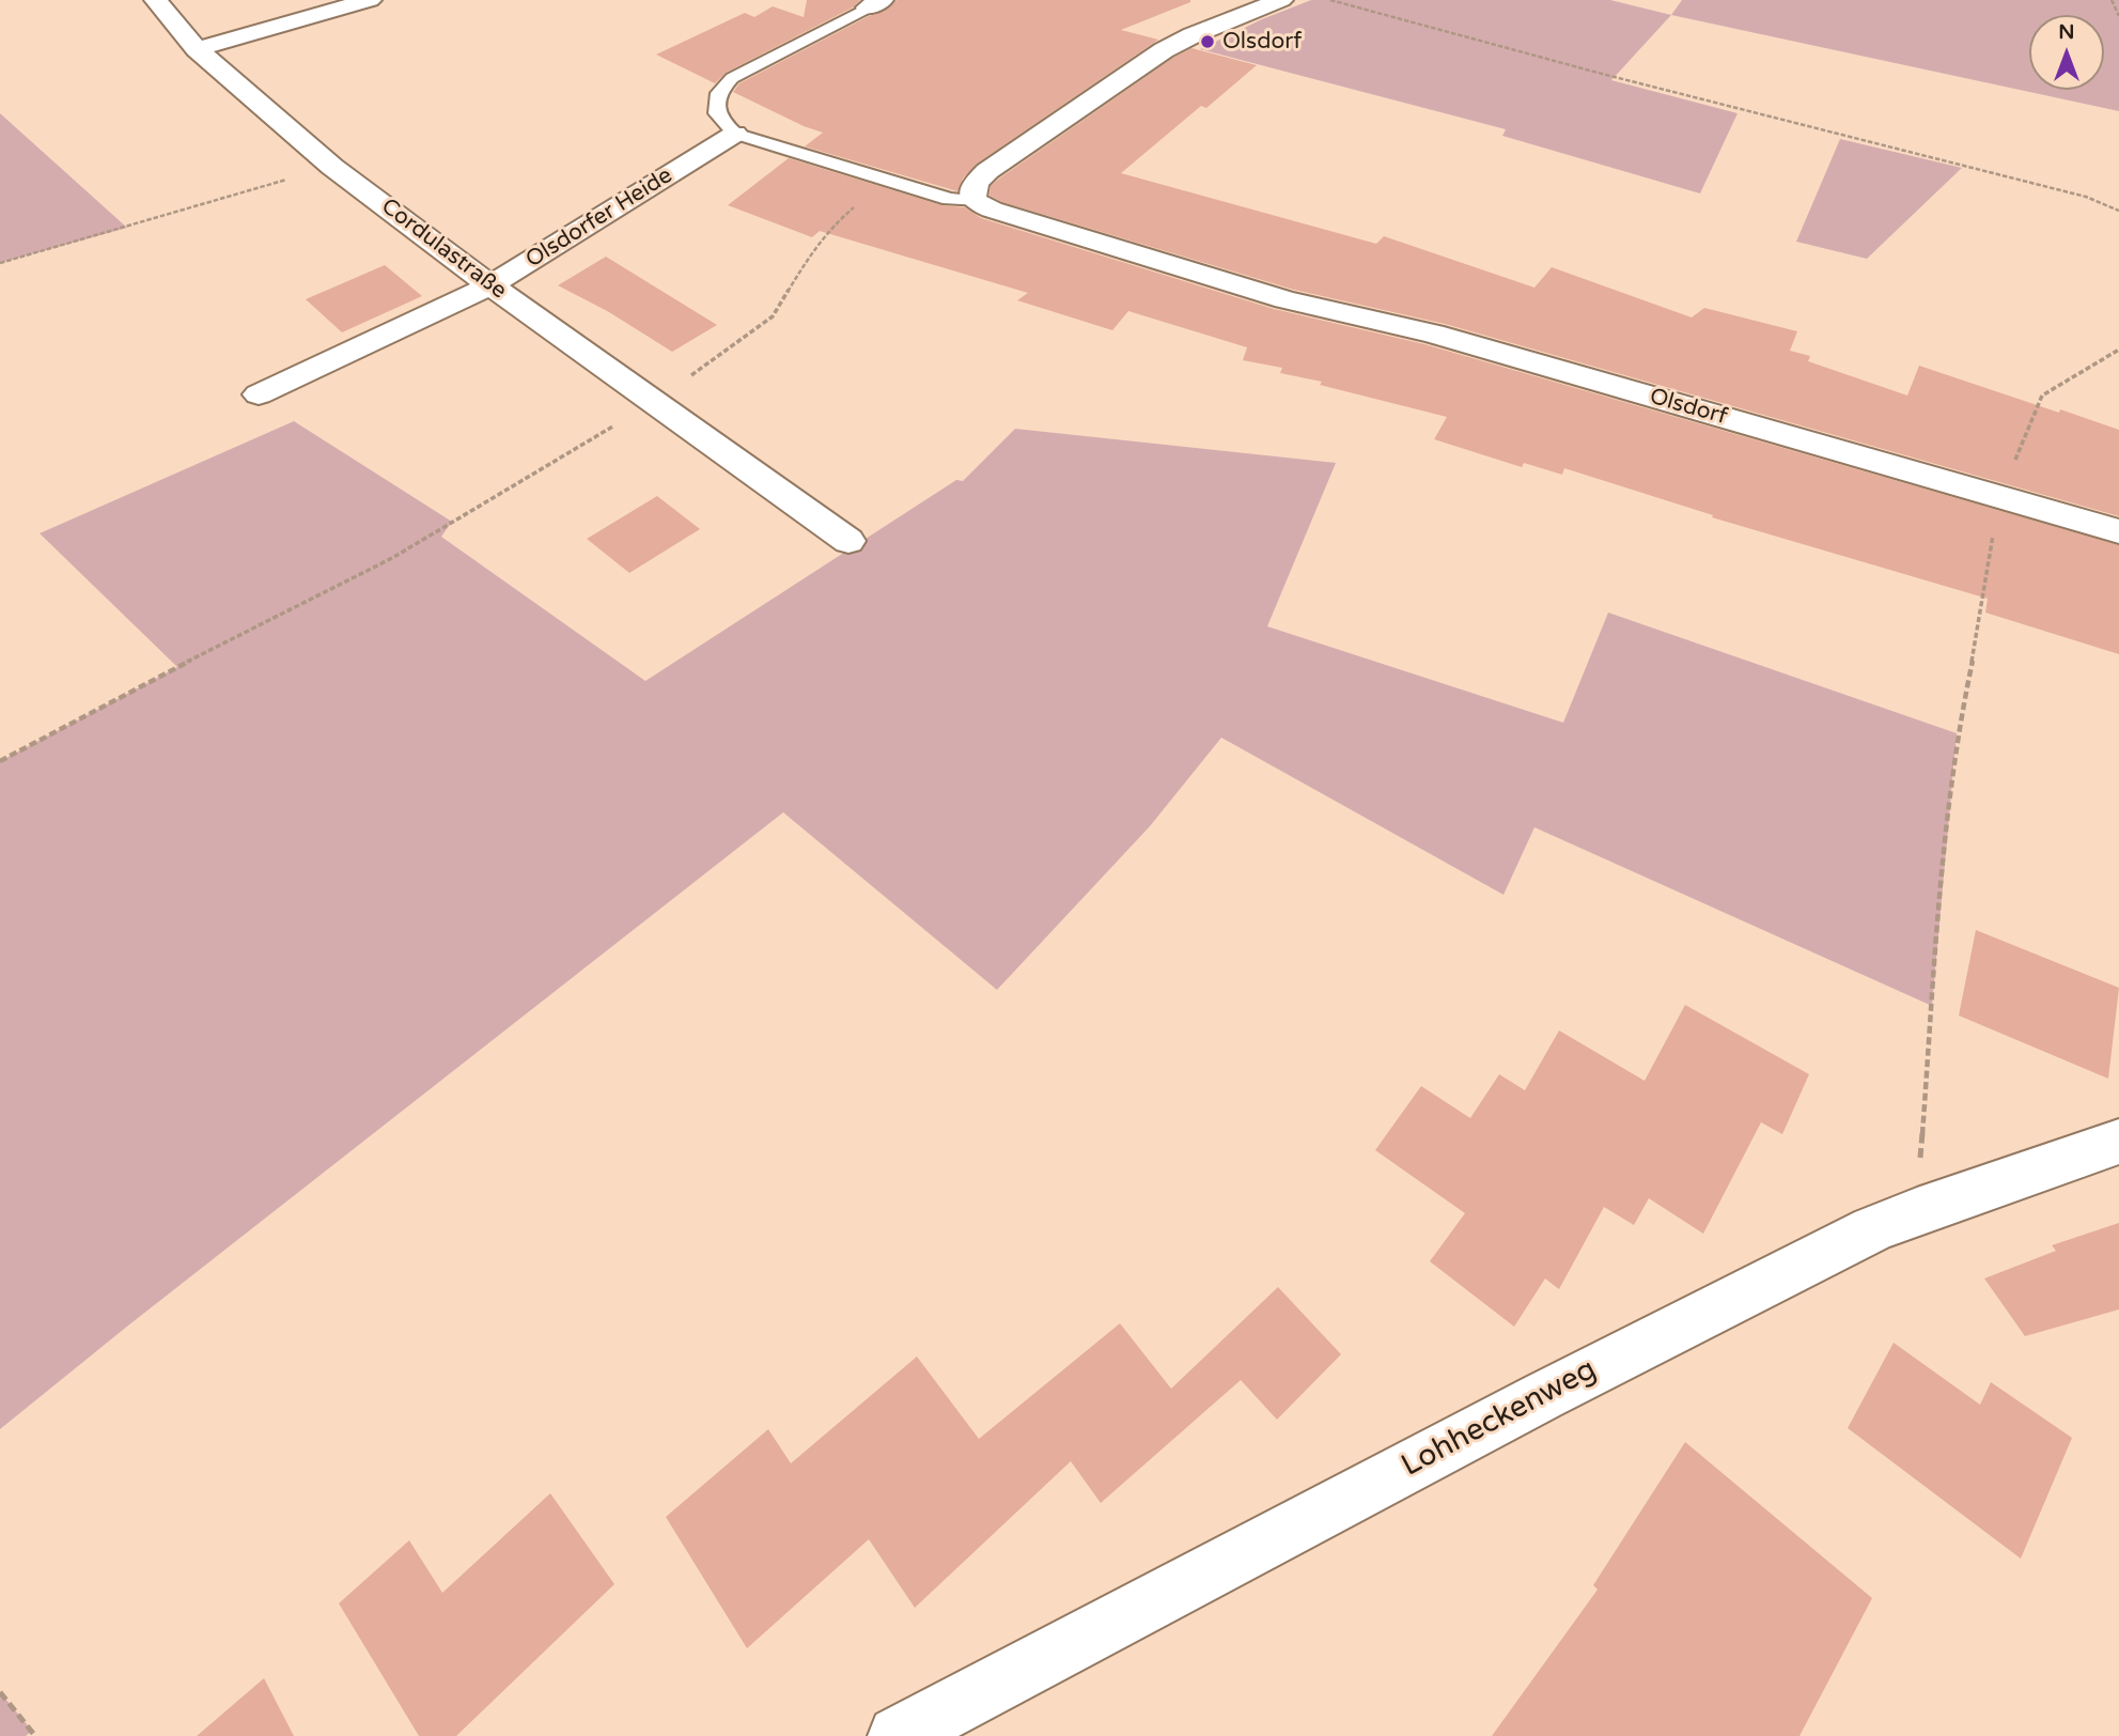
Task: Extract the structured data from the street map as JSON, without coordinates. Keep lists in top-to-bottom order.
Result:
{
  "streets": {
    "street": [
      "Olsdorfer Heide",
      "Cordulastraße",
      "Olsdorf",
      "Lohheckenweg"
    ]
  },
  "crossings": [
    ["Olsdorfer Heide", "Cordulastraße"]
  ],
  "places": ["Olsdorf"],
  "north": "top"
}
